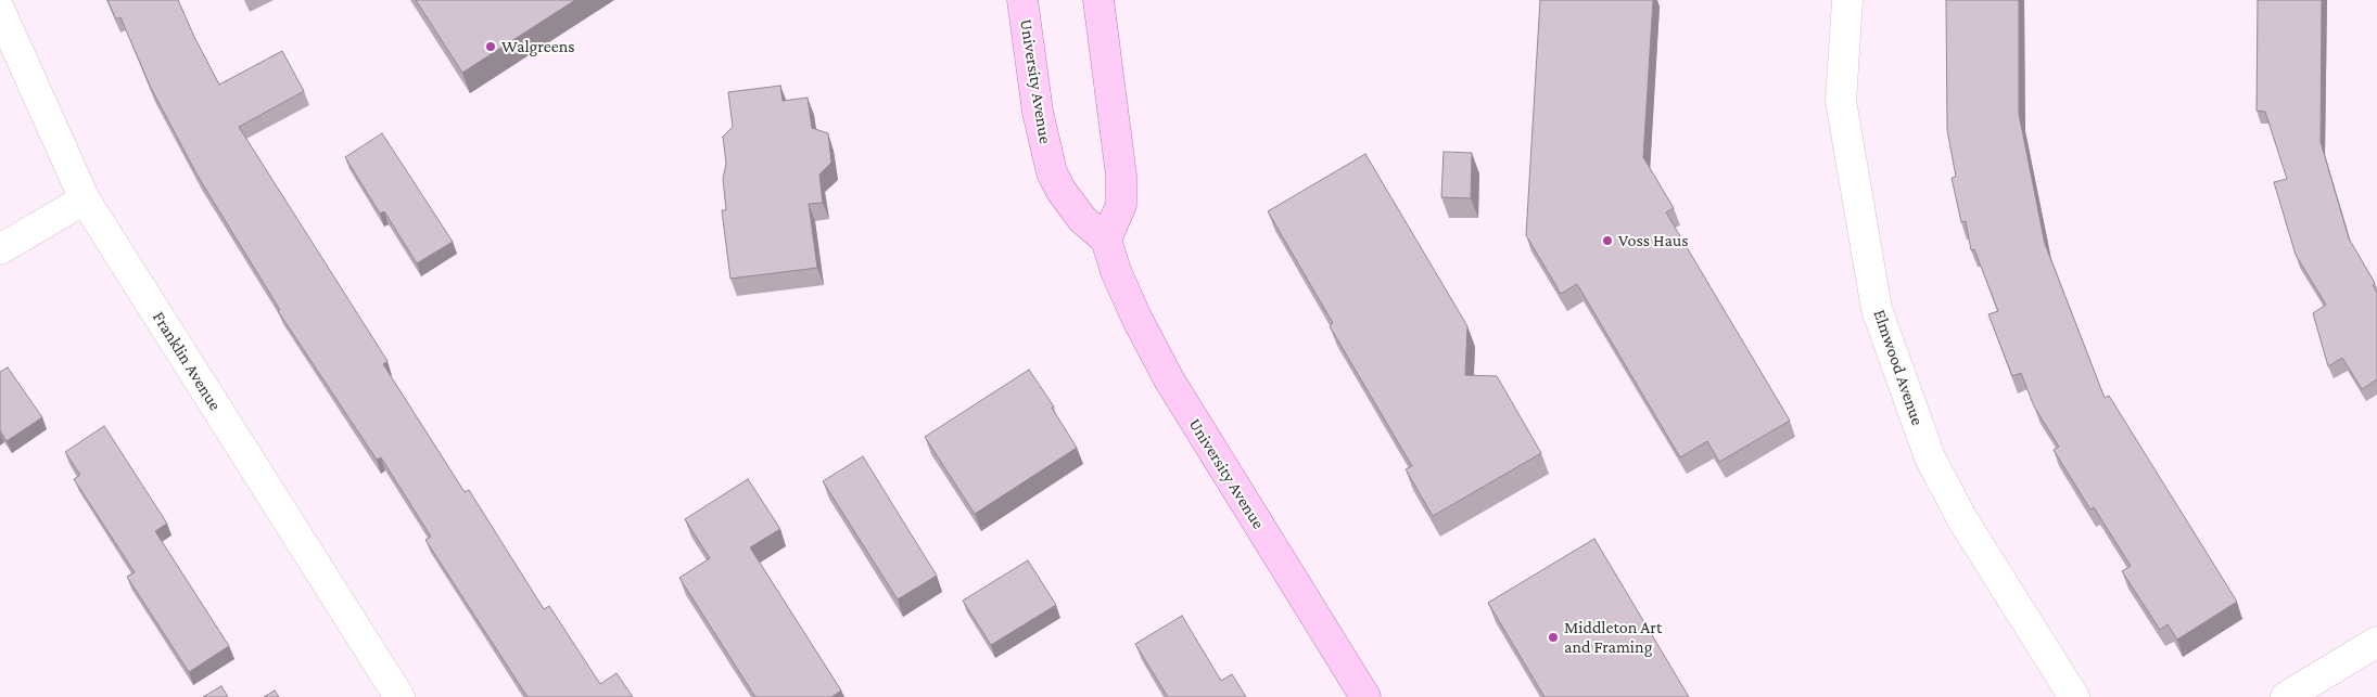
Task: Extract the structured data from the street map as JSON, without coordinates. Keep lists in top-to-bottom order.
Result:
{
  "streets": {
    "main road": ["University Avenue"],
    "street": ["Franklin Avenue", "Elmwood Avenue"]
  },
  "places": ["Walgreens", "Voss Haus", "Middleton Art and Framing"]
}
